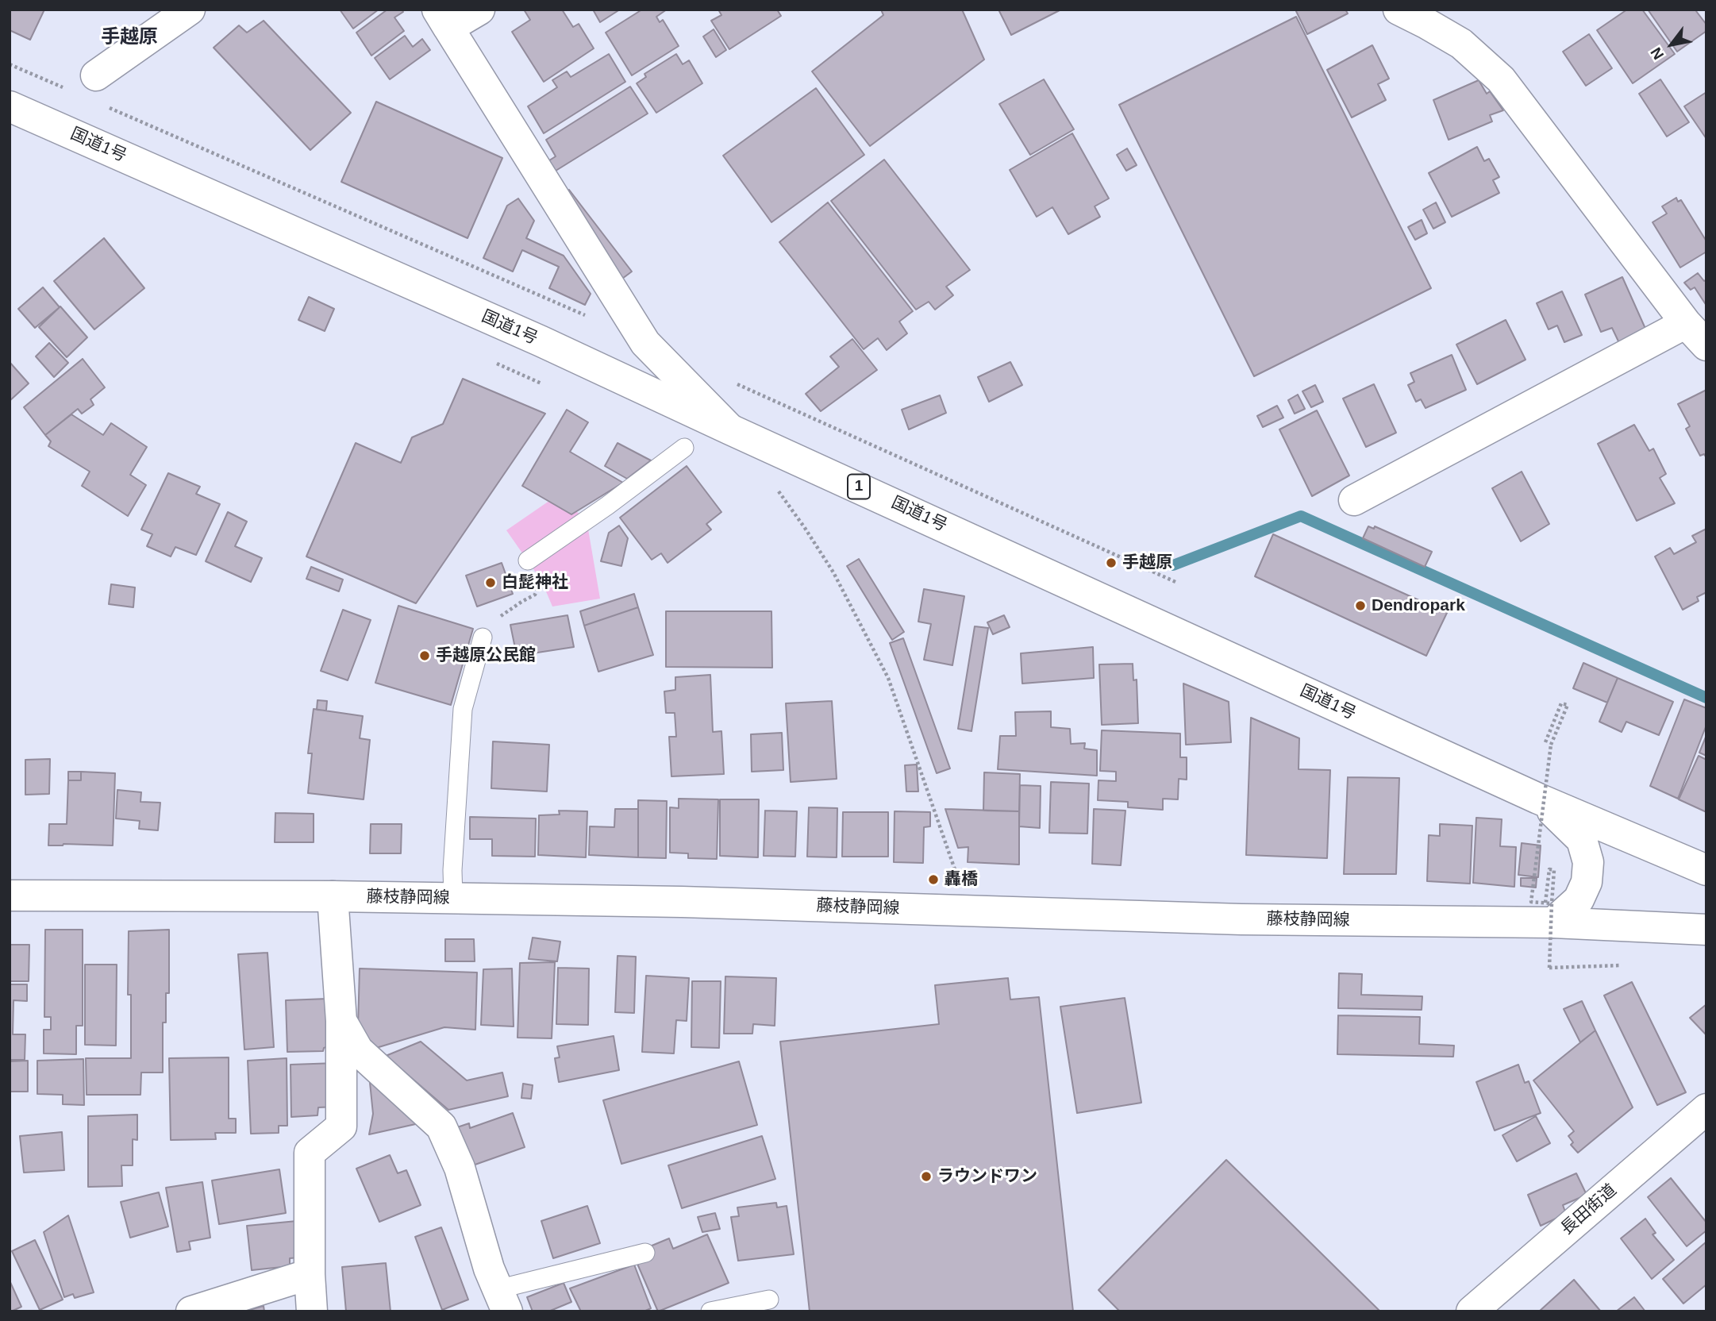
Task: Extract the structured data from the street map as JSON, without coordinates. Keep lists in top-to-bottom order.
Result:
{
  "streets": {
    "main road": [
      "国道1号",
      "1",
      "藤枝静岡線",
      "長田街道"
    ]
  },
  "districts": ["手越原"],
  "places": [
    "手越原",
    "白髭神社",
    "Dendropark",
    "手越原公民館",
    "轟橋",
    "ラウンドワン"
  ],
  "north": "bottom left"
}
